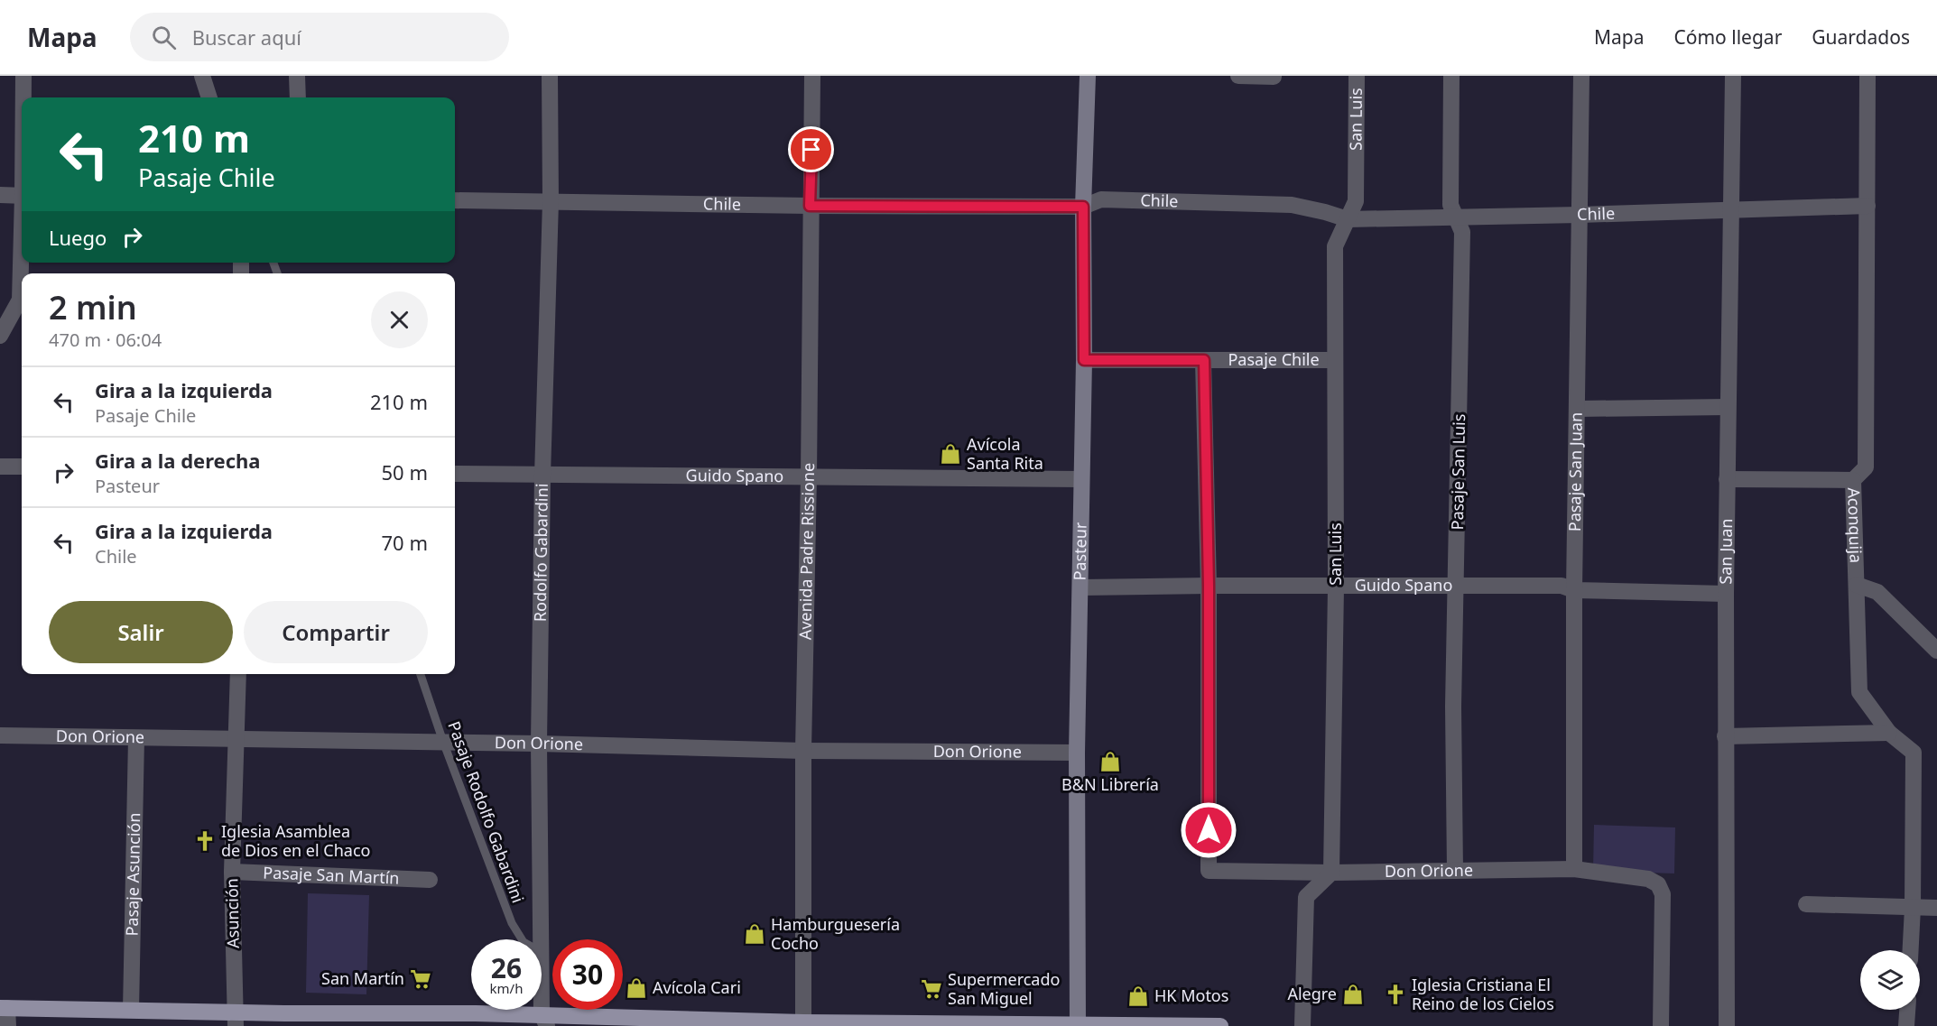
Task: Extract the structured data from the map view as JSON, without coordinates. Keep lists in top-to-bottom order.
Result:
{
  "streets": {
    "street": [
      "San Luis",
      "Chile",
      "Pasaje Chile",
      "Pasaje San Luis",
      "Pasaje San Juan",
      "Guido Spano",
      "Aconquija",
      "Avenida Padre Rissione",
      "Pasteur",
      "San Juan",
      "Rodolfo Gabardini",
      "Don Orione",
      "Pasaje Asunción",
      "Pasaje San Martín",
      "Asunción"
    ],
    "lane": ["Pasaje Rodolfo Gabardini"]
  },
  "crossings": [
    ["San Luis", "Chile"],
    ["San Luis", "Pasaje Chile"],
    ["San Luis", "Guido Spano"],
    ["San Luis", "Don Orione"],
    ["Chile", "Pasaje San Luis"],
    ["Chile", "Pasaje San Juan"],
    ["Chile", "Aconquija"],
    ["Chile", "Avenida Padre Rissione"],
    ["Chile", "Pasteur"],
    ["Chile", "San Juan"],
    ["Chile", "Rodolfo Gabardini"],
    ["Pasaje Chile", "Pasteur"],
    ["Pasaje San Luis", "Guido Spano"],
    ["Pasaje San Luis", "Don Orione"],
    ["Pasaje San Juan", "Guido Spano"],
    ["Pasaje San Juan", "Don Orione"],
    ["Guido Spano", "Avenida Padre Rissione"],
    ["Guido Spano", "Pasteur"],
    ["Guido Spano", "San Juan"],
    ["Guido Spano", "Rodolfo Gabardini"],
    ["Guido Spano", "Don Orione"],
    ["Avenida Padre Rissione", "Don Orione"],
    ["Pasteur", "Don Orione"],
    ["Rodolfo Gabardini", "Don Orione"],
    ["Don Orione", "Pasaje Rodolfo Gabardini"],
    ["Don Orione", "Pasaje Asunción"],
    ["Don Orione", "Asunción"],
    ["Pasaje San Martín", "Asunción"]
  ],
  "places": {
    "shop": [
      "Avícola Santa Rita",
      "B&N Librería",
      "Hamburguesería Cocho",
      "Avícola Cari",
      "Alegre",
      "HK Motos"
    ],
    "church": ["Iglesia Asamblea de Dios en el Chaco", "Iglesia Cristiana El Reino de los Cielos"],
    "supermarket": ["San Martín", "Supermercado San Miguel"]
  },
  "page": {
    "header": "Mapa",
    "search": "Buscar aquí",
    "nav": ["Mapa", "Cómo llegar", "Guardados"],
    "turn": ["210 m", "Pasaje Chile"],
    "then": "Luego",
    "heading": ["2 min", "470 m · 06:04"],
    "list": [
      {
        "name": "Gira a la izquierda",
        "note": "Pasaje Chile",
        "value": "210 m"
      },
      {
        "name": "Gira a la derecha",
        "note": "Pasteur",
        "value": "50 m"
      },
      {
        "name": "Gira a la izquierda",
        "note": "Chile",
        "value": "70 m"
      }
    ],
    "buttons": ["Salir", "Compartir"],
    "speed": "26 km/h",
    "limit": "30"
  }
}
